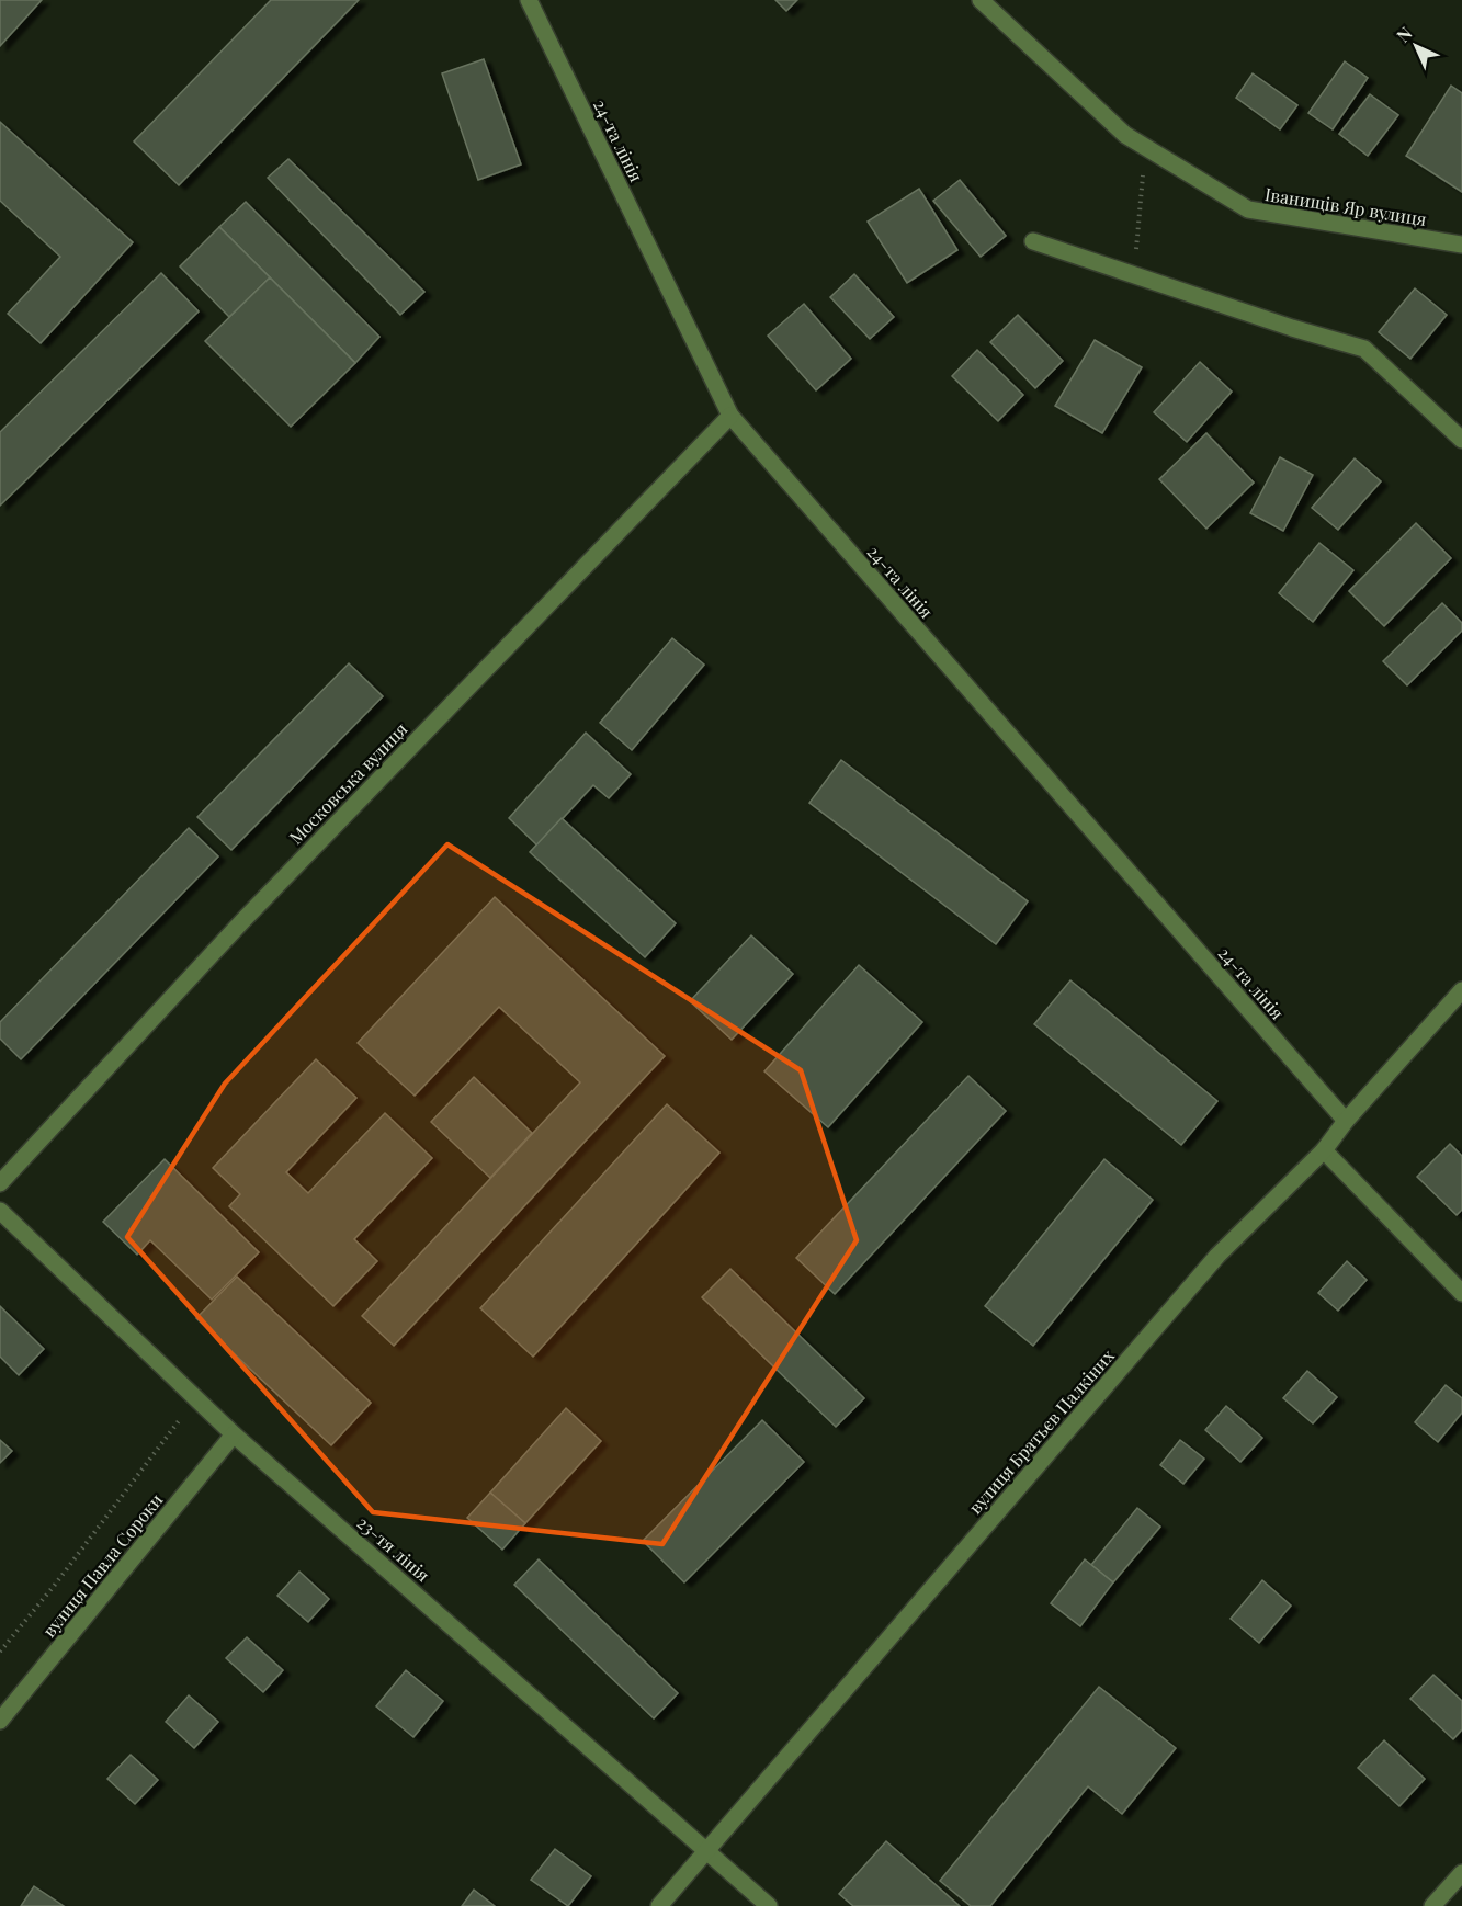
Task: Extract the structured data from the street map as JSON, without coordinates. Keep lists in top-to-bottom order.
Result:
{
  "streets": {
    "street": [
      "24-та лінія",
      "Іванищів Яр вулиця",
      "Московська вулиця",
      "вулиця Братьєв Палкіних",
      "23-тя лінія",
      "вулиця Павла Сороки"
    ]
  },
  "crossings": [
    ["24-та лінія", "Московська вулиця"],
    ["24-та лінія", "вулиця Братьєв Палкіних"],
    ["вулиця Братьєв Палкіних", "23-тя лінія"],
    ["23-тя лінія", "вулиця Павла Сороки"]
  ],
  "north": "top left"
}
